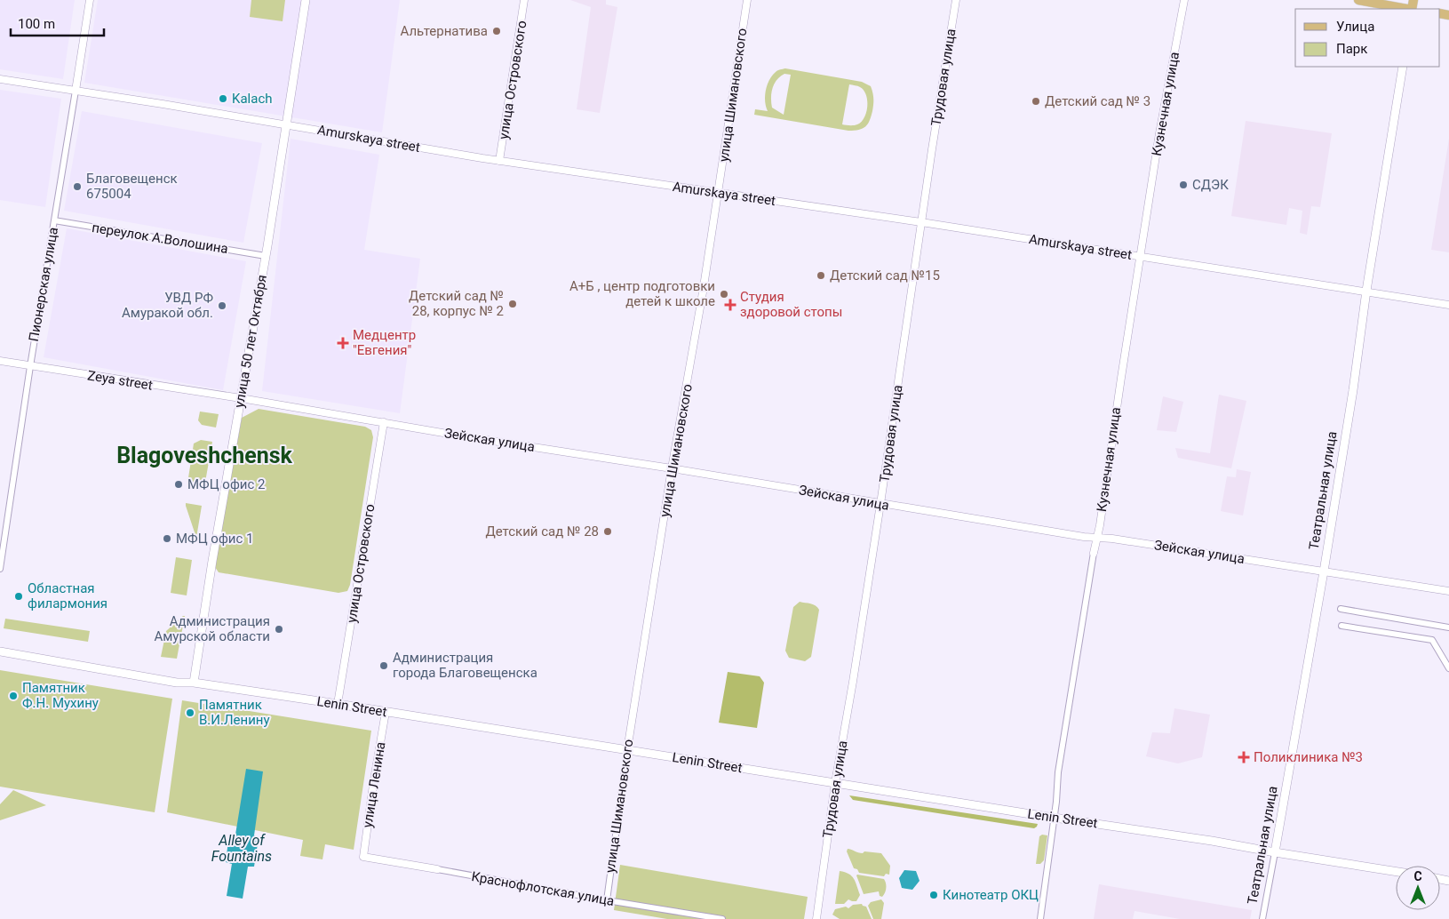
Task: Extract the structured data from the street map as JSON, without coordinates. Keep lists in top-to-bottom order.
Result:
{
  "streets": {
    "main road": ["улица 50 лет Октября", "Театральная улица", "Lenin Street"],
    "street": [
      "Трудовая улица",
      "улица Островского",
      "улица Шимановского",
      "Кузнечная улица",
      "Amurskaya street",
      "переулок А.Волошина",
      "Пионерская улица",
      "Zeya street",
      "Зейская улица",
      "улица Ленина",
      "Краснофлотская улица"
    ]
  },
  "crossings": [
    ["Трудовая улица", "Amurskaya street"],
    ["Трудовая улица", "Зейская улица"],
    ["Трудовая улица", "Lenin Street"],
    ["улица Островского", "Amurskaya street"],
    ["улица Островского", "Зейская улица"],
    ["улица Островского", "Lenin Street"],
    ["улица Шимановского", "Amurskaya street"],
    ["улица Шимановского", "Зейская улица"],
    ["улица Шимановского", "Lenin Street"],
    ["улица Шимановского", "Краснофлотская улица"],
    ["Кузнечная улица", "Amurskaya street"],
    ["Кузнечная улица", "Зейская улица"],
    ["Кузнечная улица", "Lenin Street"],
    ["Amurskaya street", "Пионерская улица"],
    ["Amurskaya street", "улица 50 лет Октября"],
    ["Amurskaya street", "Театральная улица"],
    ["переулок А.Волошина", "Пионерская улица"],
    ["переулок А.Волошина", "улица 50 лет Октября"],
    ["Пионерская улица", "Zeya street"],
    ["улица 50 лет Октября", "Zeya street"],
    ["улица 50 лет Октября", "Зейская улица"],
    ["улица 50 лет Октября", "Lenin Street"],
    ["Zeya street", "Зейская улица"],
    ["Зейская улица", "Театральная улица"],
    ["Театральная улица", "Lenin Street"],
    ["Lenin Street", "улица Ленина"],
    ["улица Ленина", "Краснофлотская улица"]
  ],
  "districts": ["Blagoveshchensk"],
  "water": ["Alley of Fountains"],
  "places": {
    "other": [
      "Альтернатива",
      "Kalach",
      "Детский сад № 3",
      "СДЭК",
      "Благовещенск 675004",
      "Детский сад №15",
      "А+Б , центр подготовки детей к школе",
      "Детский сад № 28, корпус № 2",
      "УВД РФ Амуракой обл.",
      "МФЦ офис 2",
      "Детский сад № 28",
      "МФЦ офис 1",
      "Областная филармония",
      "Администрация Амурской области",
      "Администрация города Благовещенска",
      "Памятник Ф.Н. Мухину",
      "Памятник В.И.Ленину",
      "Кинотеатр ОКЦ"
    ],
    "health": ["Студия здоровой стопы", "Медцентр \"Евгения\"", "Поликлиника №3"]
  },
  "legend": ["Улица", "Парк"],
  "scale_bar": "100 m",
  "north": "top"
}
